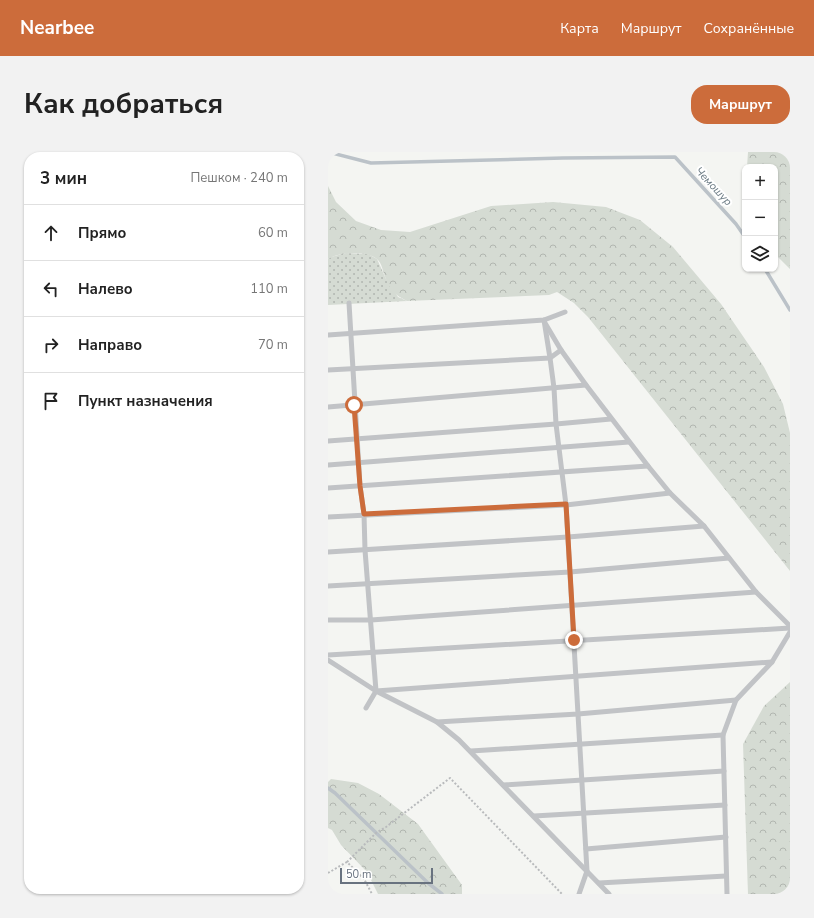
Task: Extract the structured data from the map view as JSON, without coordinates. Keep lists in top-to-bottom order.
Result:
{
  "water": ["Чемошур"],
  "scale_bar": "50 m",
  "page": {
    "header": "Nearbee",
    "nav": ["Карта", "Маршрут", "Сохранённые"],
    "title": "Как добраться",
    "buttons": "Маршрут",
    "heading": ["3 мин", "Пешком · 240 m"],
    "map_buttons": ["+", "−"],
    "list": [
      ["Прямо", "60 m"],
      ["Налево", "110 m"],
      ["Направо", "70 m"],
      "Пункт назначения"
    ],
    "scale": "50 m"
  }
}
